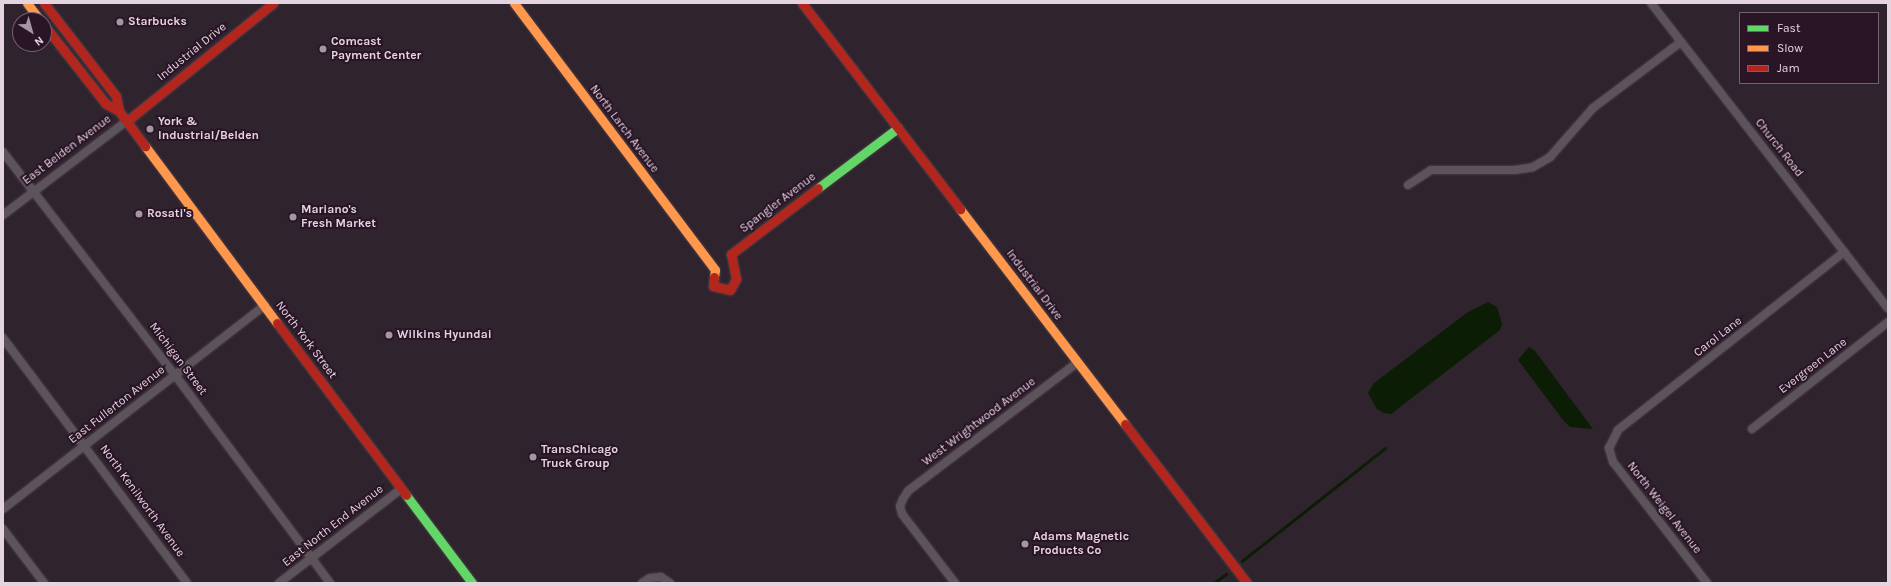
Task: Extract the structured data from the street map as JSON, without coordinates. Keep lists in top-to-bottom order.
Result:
{
  "streets": {
    "street": [
      "Industrial Drive",
      "North Larch Avenue",
      "Church Road",
      "East Belden Avenue",
      "Spangler Avenue",
      "Carol Lane",
      "North York Street",
      "Michigan Street",
      "Evergreen Lane",
      "East Fullerton Avenue",
      "West Wrightwood Avenue",
      "North Kenilworth Avenue",
      "North Weigel Avenue",
      "East North End Avenue"
    ]
  },
  "crossings": [
    ["Industrial Drive", "East Belden Avenue"],
    ["Industrial Drive", "Spangler Avenue"],
    ["Industrial Drive", "North York Street"],
    ["Industrial Drive", "West Wrightwood Avenue"],
    ["North Larch Avenue", "Spangler Avenue"],
    ["Church Road", "Carol Lane"],
    ["East Belden Avenue", "North York Street"],
    ["East Belden Avenue", "Michigan Street"],
    ["Carol Lane", "North Weigel Avenue"],
    ["North York Street", "East Fullerton Avenue"],
    ["North York Street", "East North End Avenue"],
    ["Michigan Street", "East Fullerton Avenue"],
    ["Michigan Street", "East North End Avenue"],
    ["East Fullerton Avenue", "North Kenilworth Avenue"]
  ],
  "places": [
    "Starbucks",
    "Comcast Payment Center",
    "York & Industrial/Belden",
    "Rosati's",
    "Mariano's Fresh Market",
    "Wilkins Hyundai",
    "TransChicago Truck Group",
    "Adams Magnetic Products Co"
  ],
  "legend": ["Fast", "Slow", "Jam"],
  "north": "bottom right"
}
